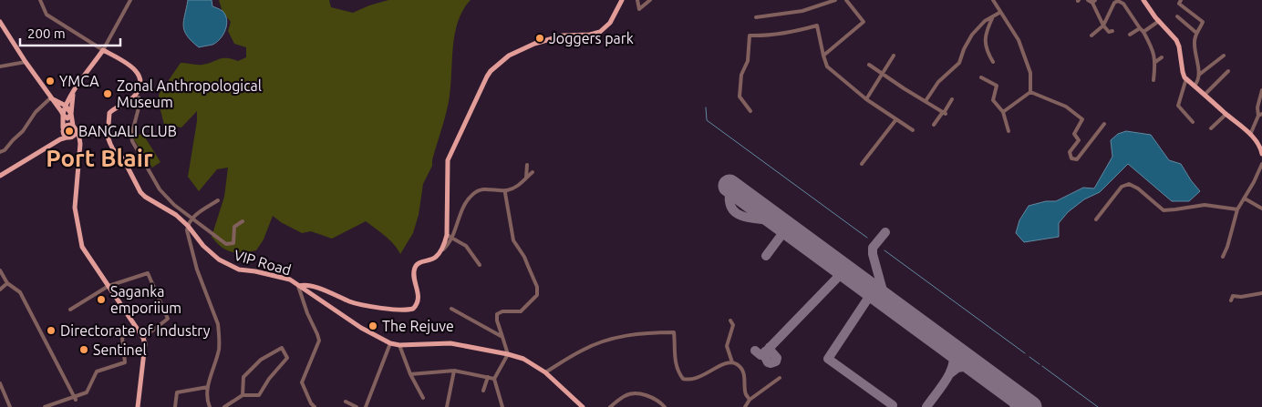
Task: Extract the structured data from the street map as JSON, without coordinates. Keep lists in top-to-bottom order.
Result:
{
  "streets": {
    "main road": ["VIP Road"]
  },
  "districts": ["Port Blair"],
  "places": [
    "Joggers park",
    "YMCA",
    "Zonal Anthropological Museum",
    "BANGALI CLUB",
    "Saganka emporiium",
    "The Rejuve",
    "Directorate of Industry",
    "Sentinel"
  ],
  "scale_bar": "200 m"
}
